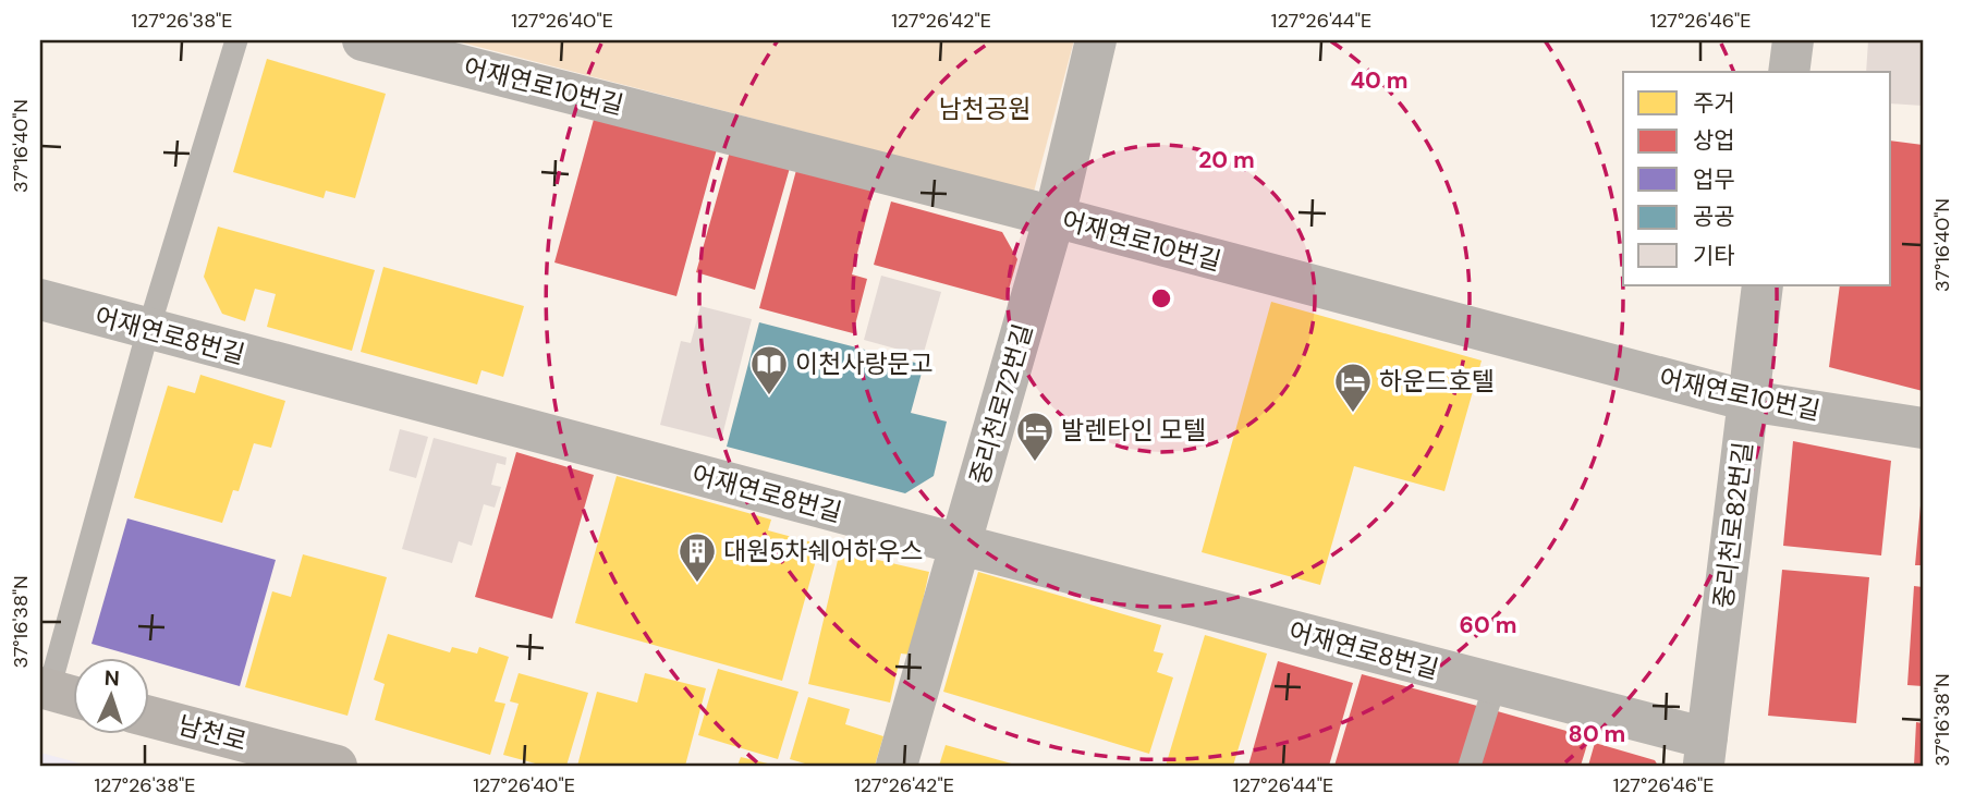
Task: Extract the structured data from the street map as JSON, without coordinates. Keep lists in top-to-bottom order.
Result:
{
  "streets": {
    "street": [
      "어재연로10번길",
      "어재연로8번길",
      "중리천로72번길",
      "중리천로82번길",
      "남천로"
    ]
  },
  "crossings": [
    ["어재연로10번길", "중리천로72번길"],
    ["어재연로10번길", "중리천로82번길"],
    ["어재연로8번길", "중리천로72번길"],
    ["어재연로8번길", "중리천로82번길"]
  ],
  "parks": ["남천공원"],
  "places": {
    "library": ["이천사랑문고"],
    "hotel": ["하운드호텔", "발렌타인 모텔"],
    "building": ["대원5차쉐어하우스"]
  },
  "legend": [
    "주거",
    "상업",
    "업무",
    "공공",
    "기타"
  ],
  "north": "top",
  "coordinates": [
    "127°26'38\"E",
    "127°26'40\"E",
    "127°26'42\"E",
    "127°26'44\"E",
    "127°26'46\"E",
    "37°16'40\"N",
    "37°16'38\"N"
  ],
  "rings": [
    "40 m",
    "20 m",
    "60 m",
    "80 m"
  ]
}
